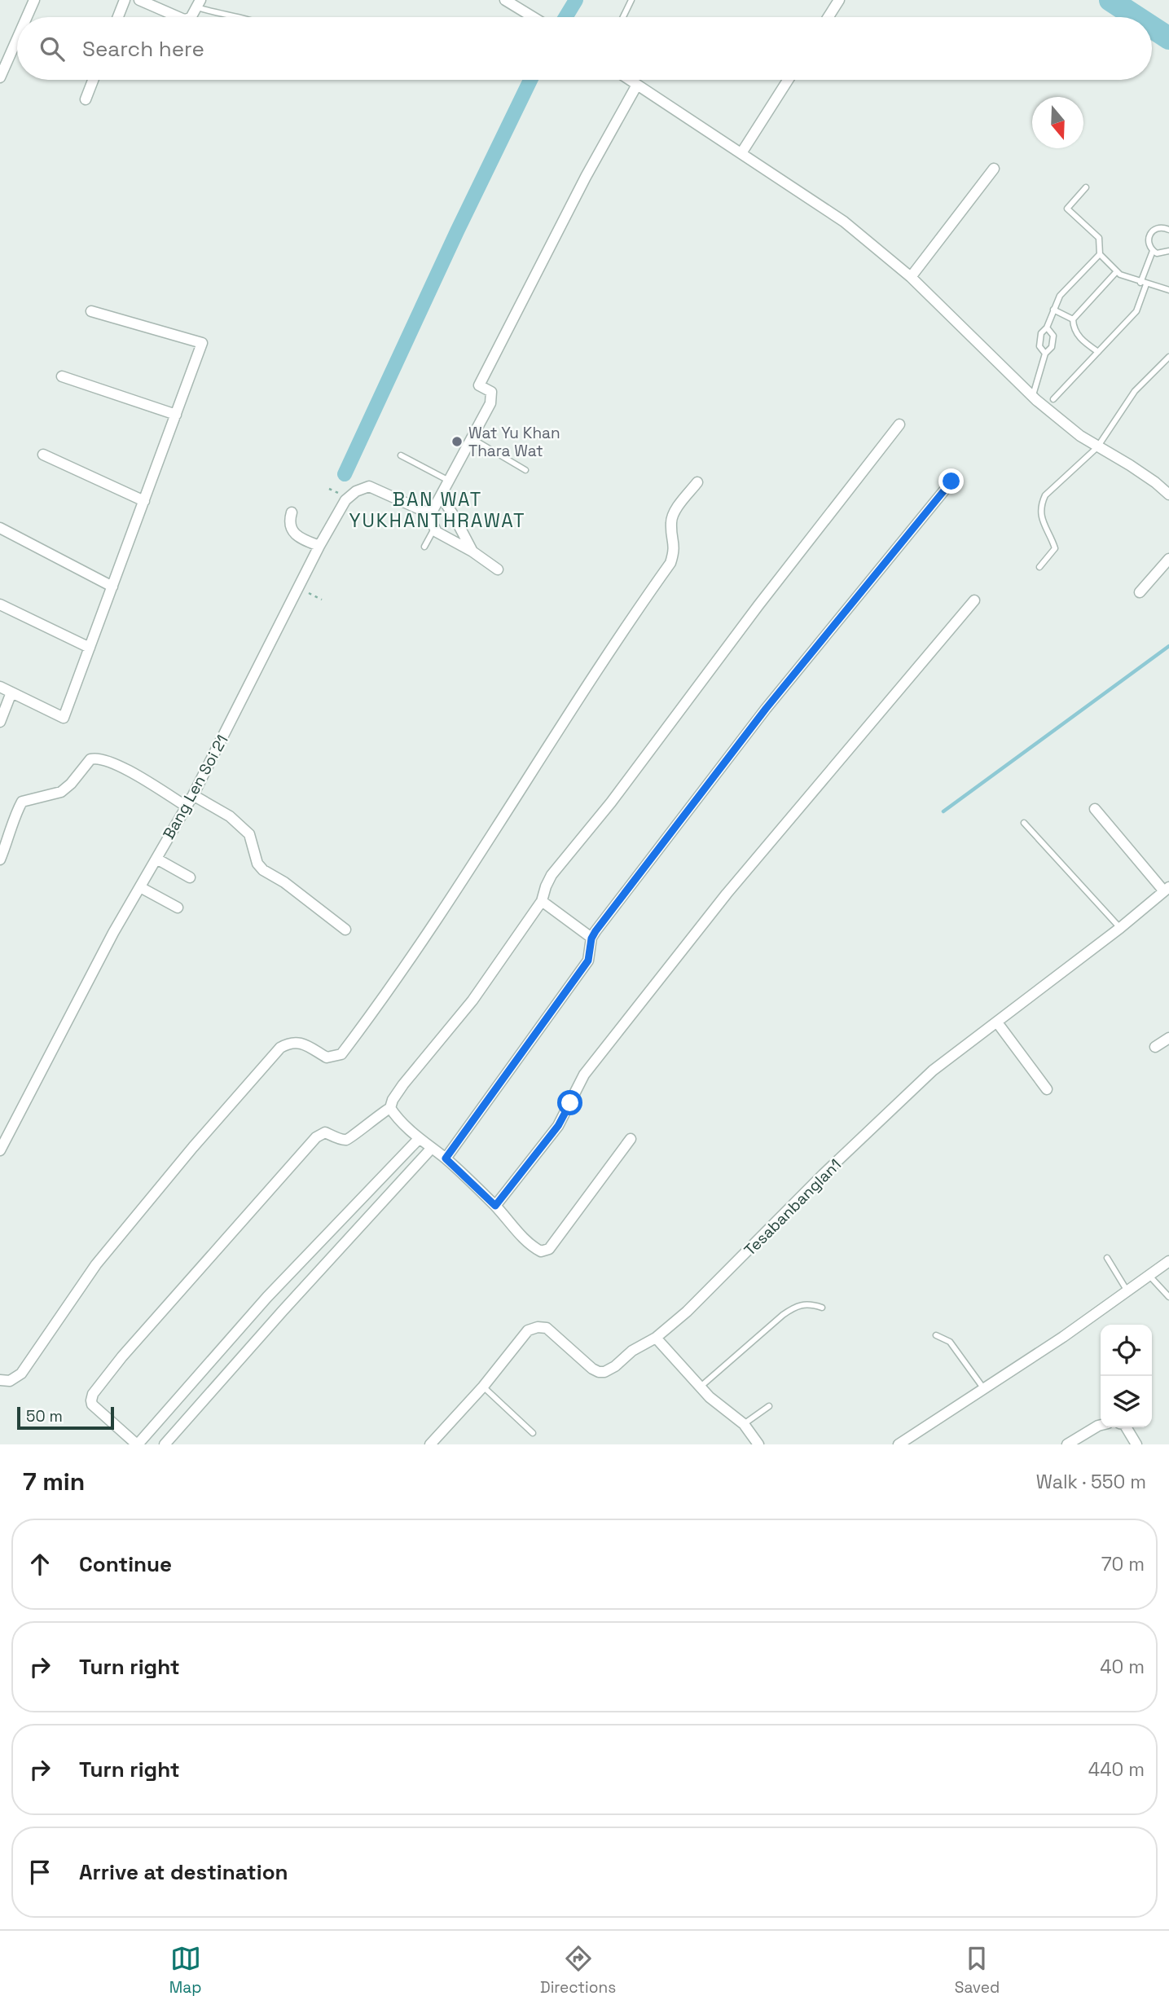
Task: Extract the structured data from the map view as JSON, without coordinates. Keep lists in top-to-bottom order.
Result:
{
  "streets": {
    "street": ["Bang Len Soi 21", "Tesabanbanglan1"]
  },
  "districts": ["BAN WAT YUKHANTHRAWAT"],
  "places": ["Wat Yu Khan Thara Wat"],
  "scale_bar": "50 m",
  "north": "bottom",
  "page": {
    "search": "Search here",
    "scale": "50 m",
    "heading": ["7 min", "Walk · 550 m"],
    "list": [
      ["Continue", "70 m"],
      ["Turn right", "40 m"],
      ["Turn right", "440 m"],
      "Arrive at destination"
    ],
    "nav": ["Map", "Directions", "Saved"]
  }
}
